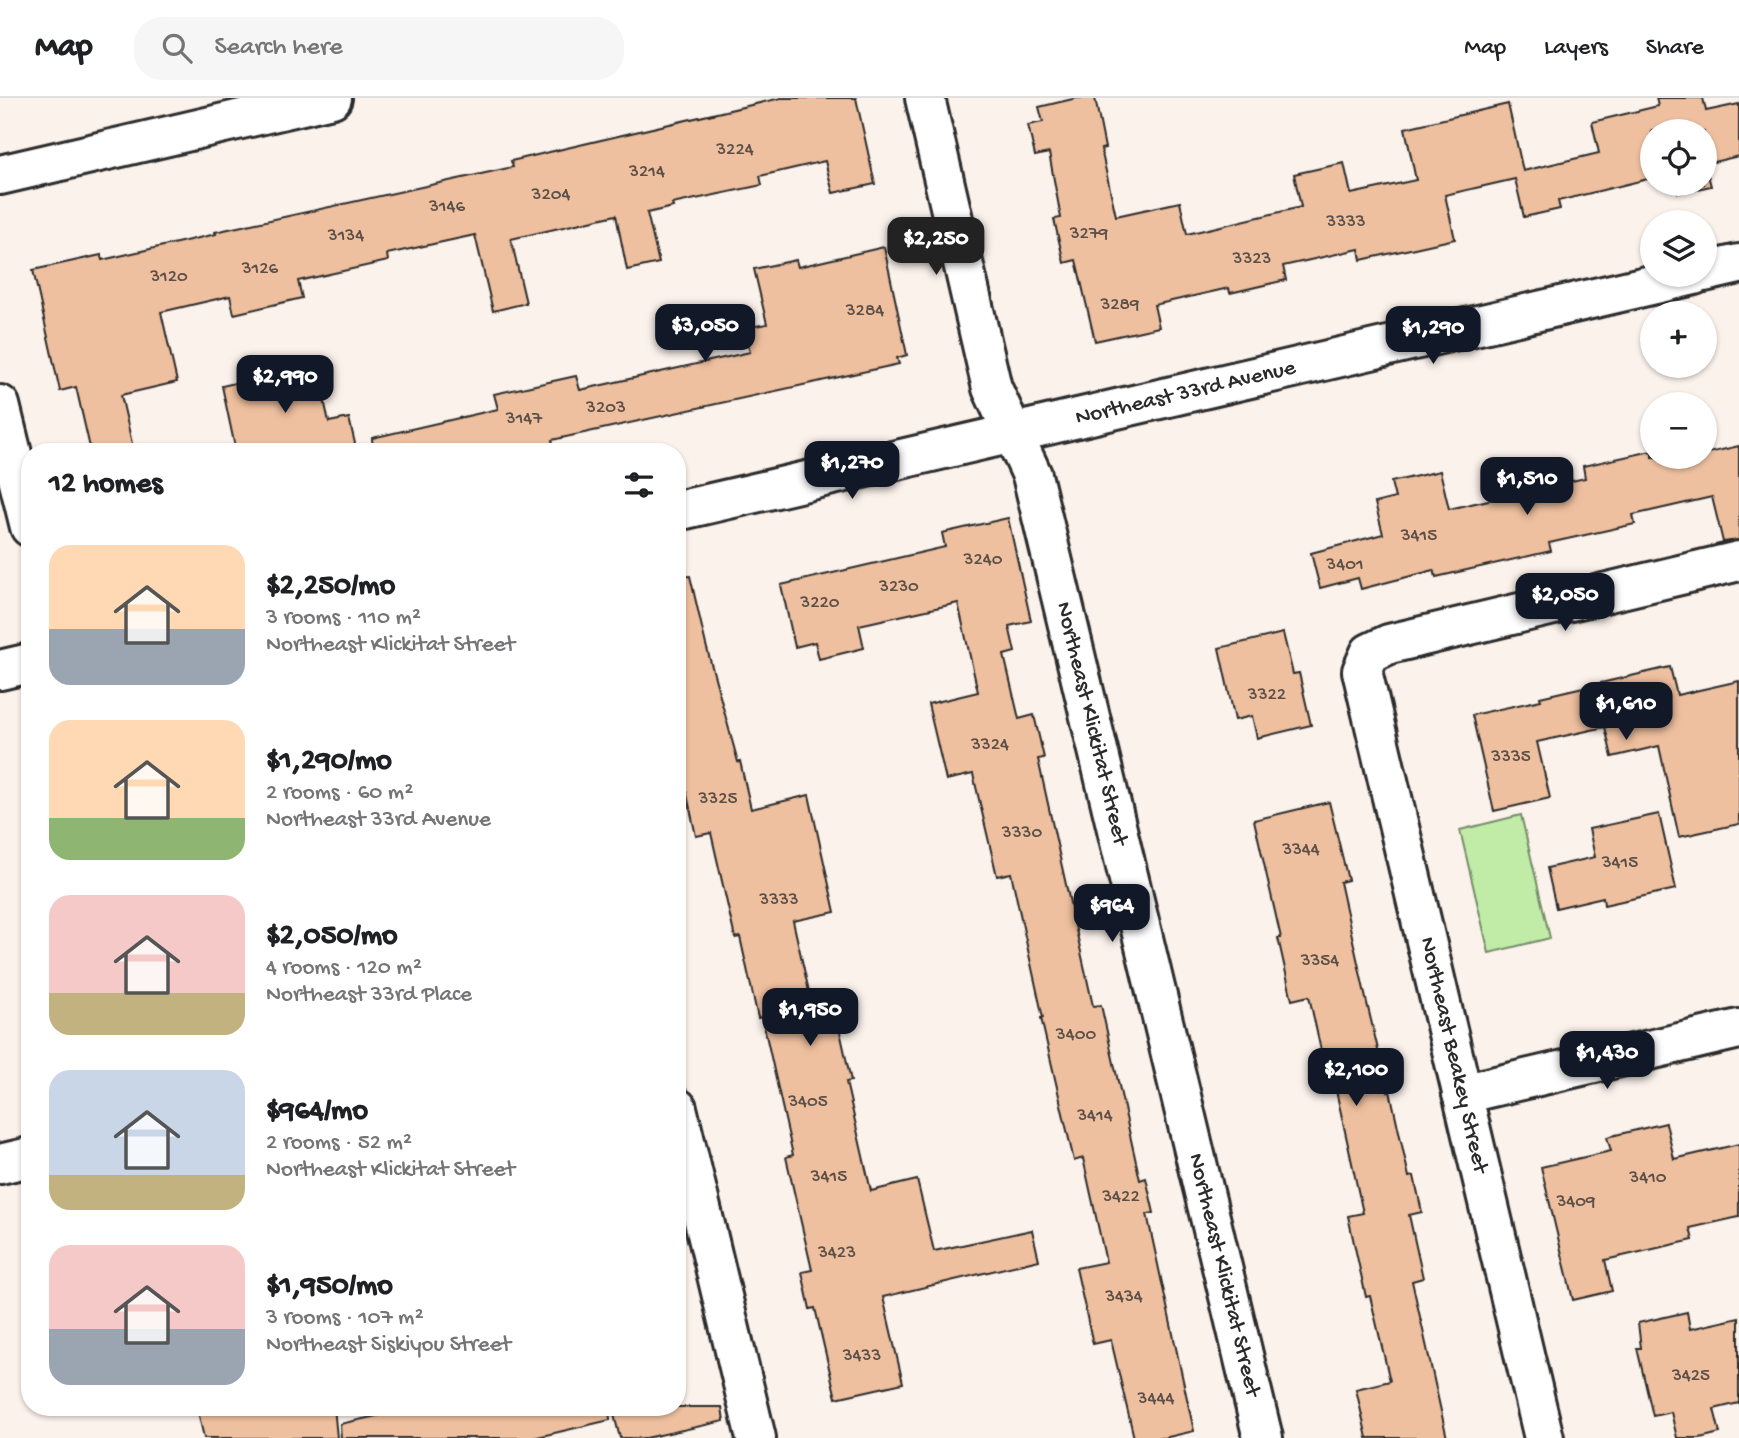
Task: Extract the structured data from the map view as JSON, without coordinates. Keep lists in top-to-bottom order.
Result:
{
  "streets": {
    "street": ["Northeast 33rd Avenue", "Northeast Klickitat Street", "Northeast Beakey Street"]
  },
  "crossings": [
    ["Northeast 33rd Avenue", "Northeast Klickitat Street"]
  ],
  "house_numbers": [
    "3224",
    "3214",
    "3204",
    "3146",
    "3333",
    "3279",
    "3134",
    "3323",
    "3126",
    "3120",
    "3289",
    "3284",
    "3203",
    "3147",
    "3415",
    "3240",
    "3401",
    "3230",
    "3220",
    "3322",
    "3324",
    "3335",
    "3325",
    "3330",
    "3344",
    "3415",
    "3333",
    "3354",
    "3400",
    "3405",
    "3414",
    "3415",
    "3410",
    "3422",
    "3409",
    "3423",
    "3434",
    "3433",
    "3425",
    "3444"
  ],
  "page": {
    "header": "Map",
    "search": "Search here",
    "nav": ["Map", "Layers", "Share"],
    "map_buttons": ["+", "−"],
    "price": [
      "$2,250",
      "$3,050",
      "$1,290",
      "$2,990",
      "$1,270",
      "$1,510",
      "$2,050",
      "$1,610",
      "$964",
      "$1,950",
      "$1,430",
      "$2,100"
    ],
    "heading": "12 homes",
    "list": [
      {
        "name": "$2,250/mo",
        "note": "3 rooms · 110 m² · Northeast Klickitat Street"
      },
      {
        "name": "$1,290/mo",
        "note": "2 rooms · 60 m² · Northeast 33rd Avenue"
      },
      {
        "name": "$2,050/mo",
        "note": "4 rooms · 120 m² · Northeast 33rd Place"
      },
      {
        "name": "$964/mo",
        "note": "2 rooms · 52 m² · Northeast Klickitat Street"
      },
      {
        "name": "$1,950/mo",
        "note": "3 rooms · 107 m² · Northeast Siskiyou Street"
      }
    ]
  }
}
